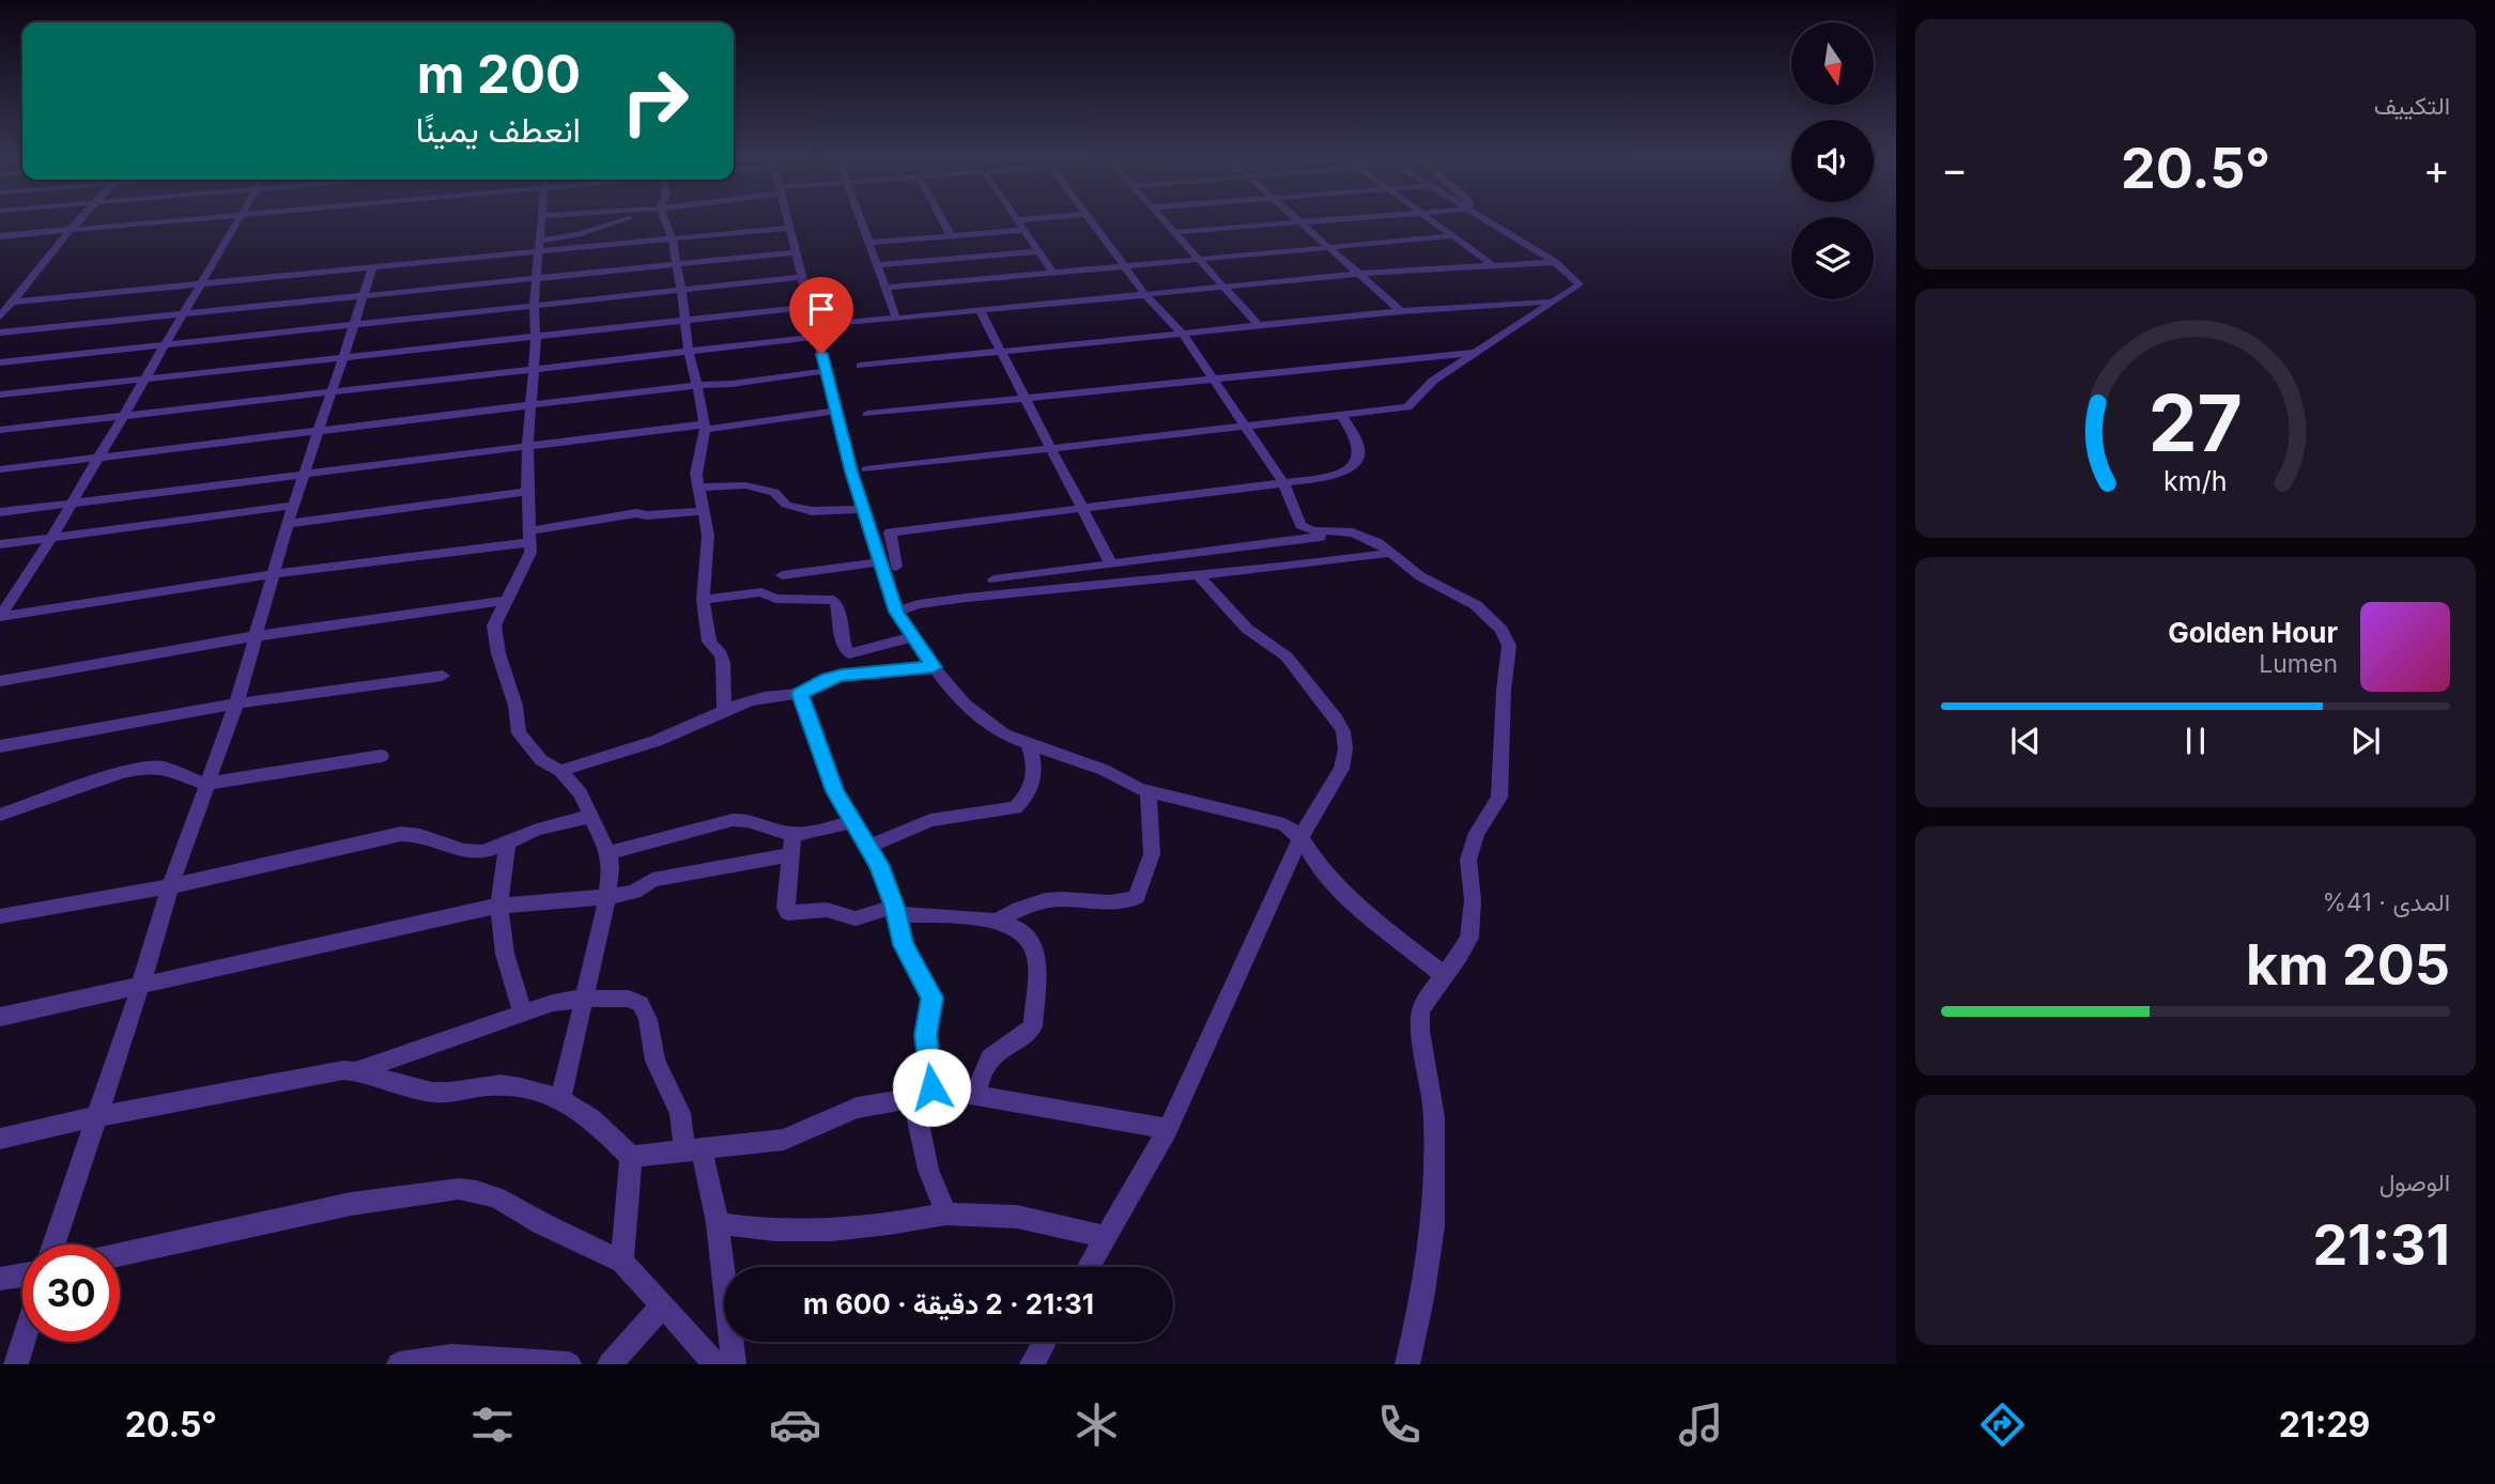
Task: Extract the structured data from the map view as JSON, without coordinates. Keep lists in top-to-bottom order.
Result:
{
  "north": "bottom",
  "page": {
    "tile": [
      "التكييف",
      ["المدى · 41%", "205 km"],
      ["الوصول", "21:31"]
    ],
    "turn": ["200 m", "انعطف يمينًا"],
    "heat": ["−", "20.5°", "+"],
    "song": ["Golden Hour", "Lumen"],
    "limit": "30",
    "trip": "21:31 · 2 دقيقة · 600 m",
    "tabs": ["21:29", "20.5°"],
    "gauge": ["27", "km/h"]
  }
}
